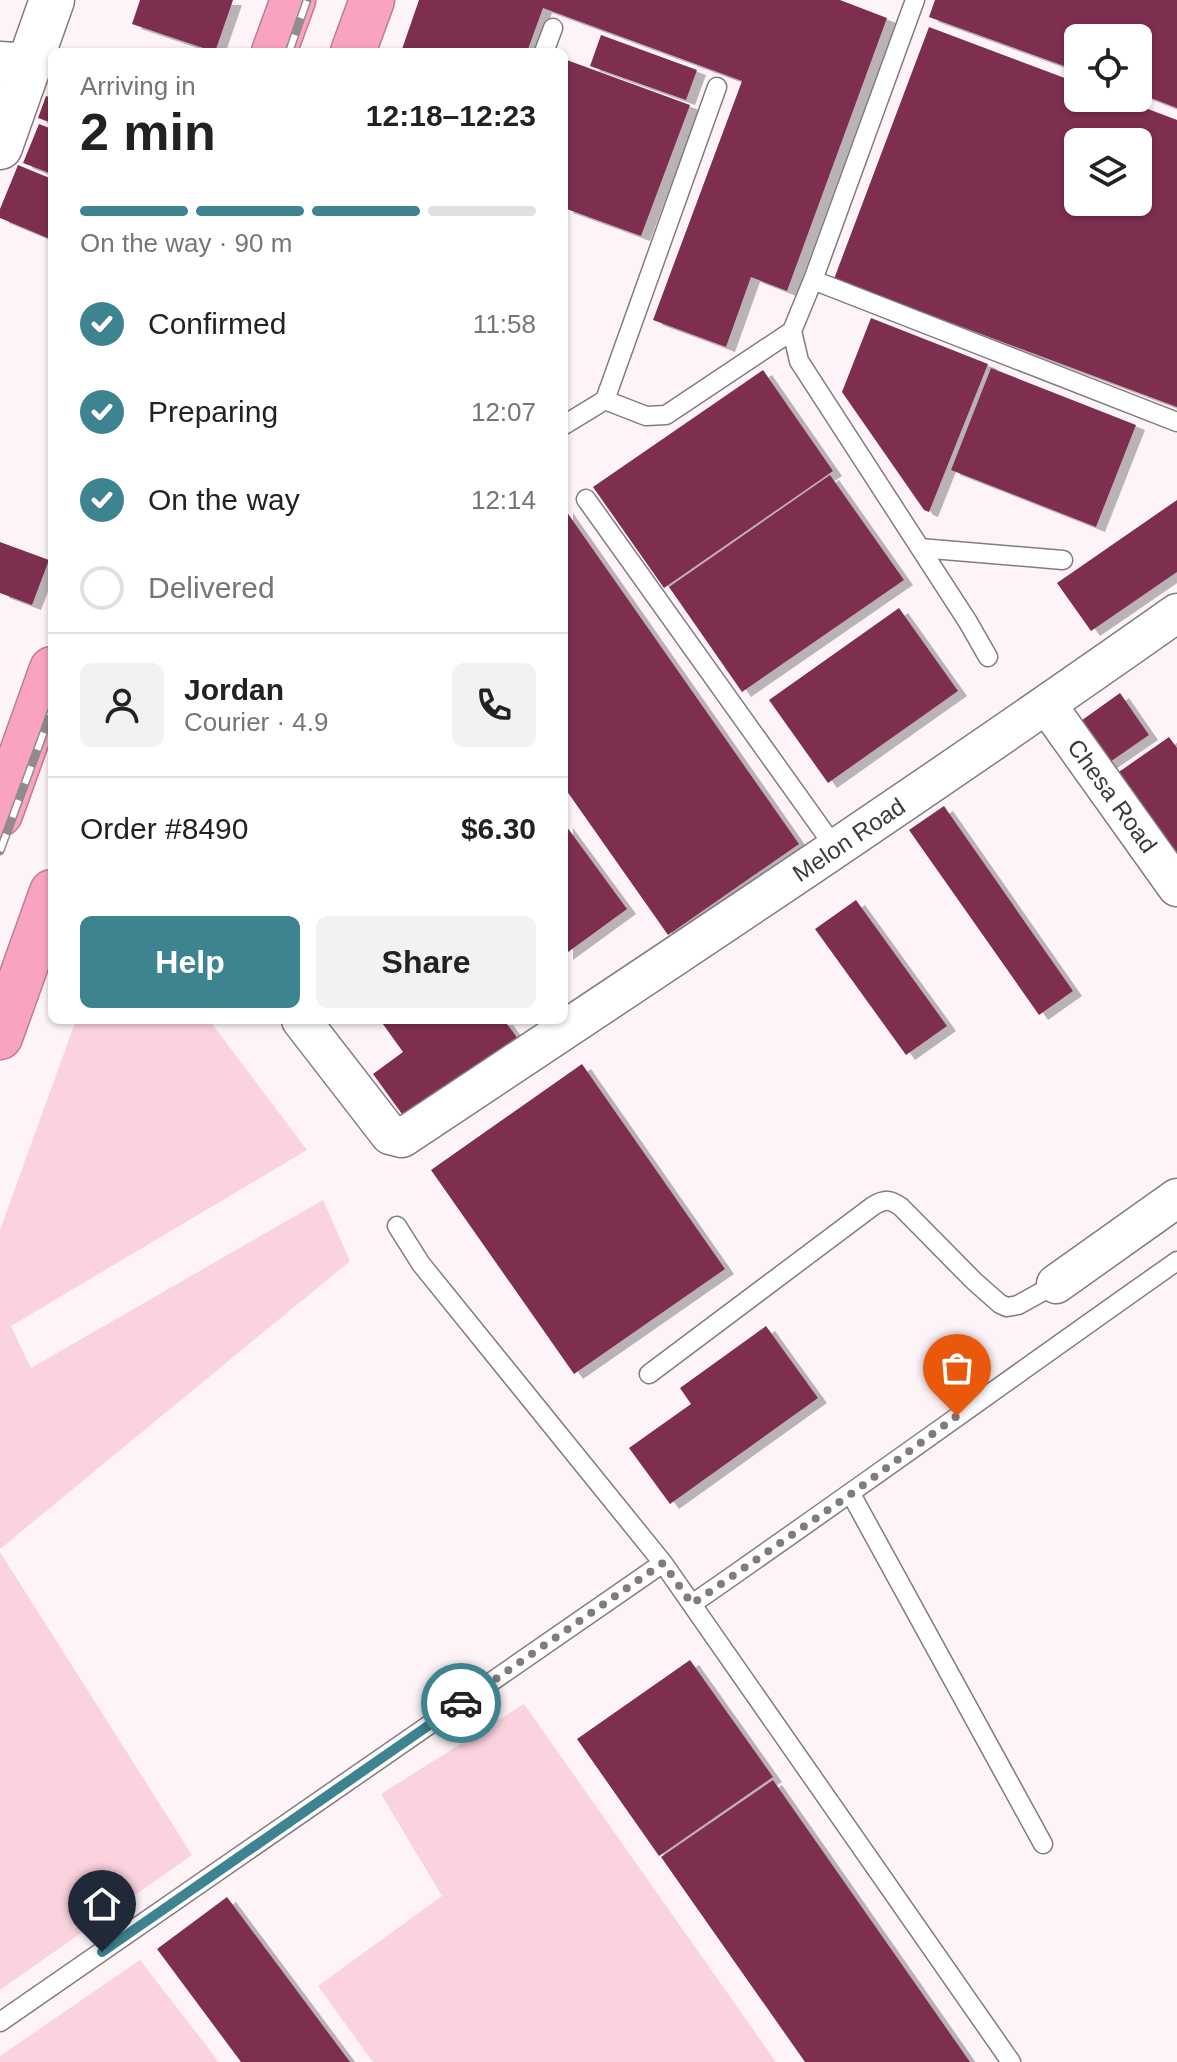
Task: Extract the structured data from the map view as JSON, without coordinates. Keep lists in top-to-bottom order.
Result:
{
  "streets": {
    "street": ["Chesa Road", "Melon Road"]
  },
  "crossings": [
    ["Chesa Road", "Melon Road"]
  ],
  "page": {
    "heading": ["2 min", "Arriving in", "12:18–12:23"],
    "panel": [
      "Jordan",
      "Courier · 4.9",
      "Order #8490",
      "$6.30"
    ],
    "bar": "On the way · 90 m",
    "list": [
      ["Confirmed", "11:58"],
      ["Preparing", "12:07"],
      ["On the way", "12:14"],
      "Delivered"
    ],
    "buttons": ["Help", "Share"]
  }
}
